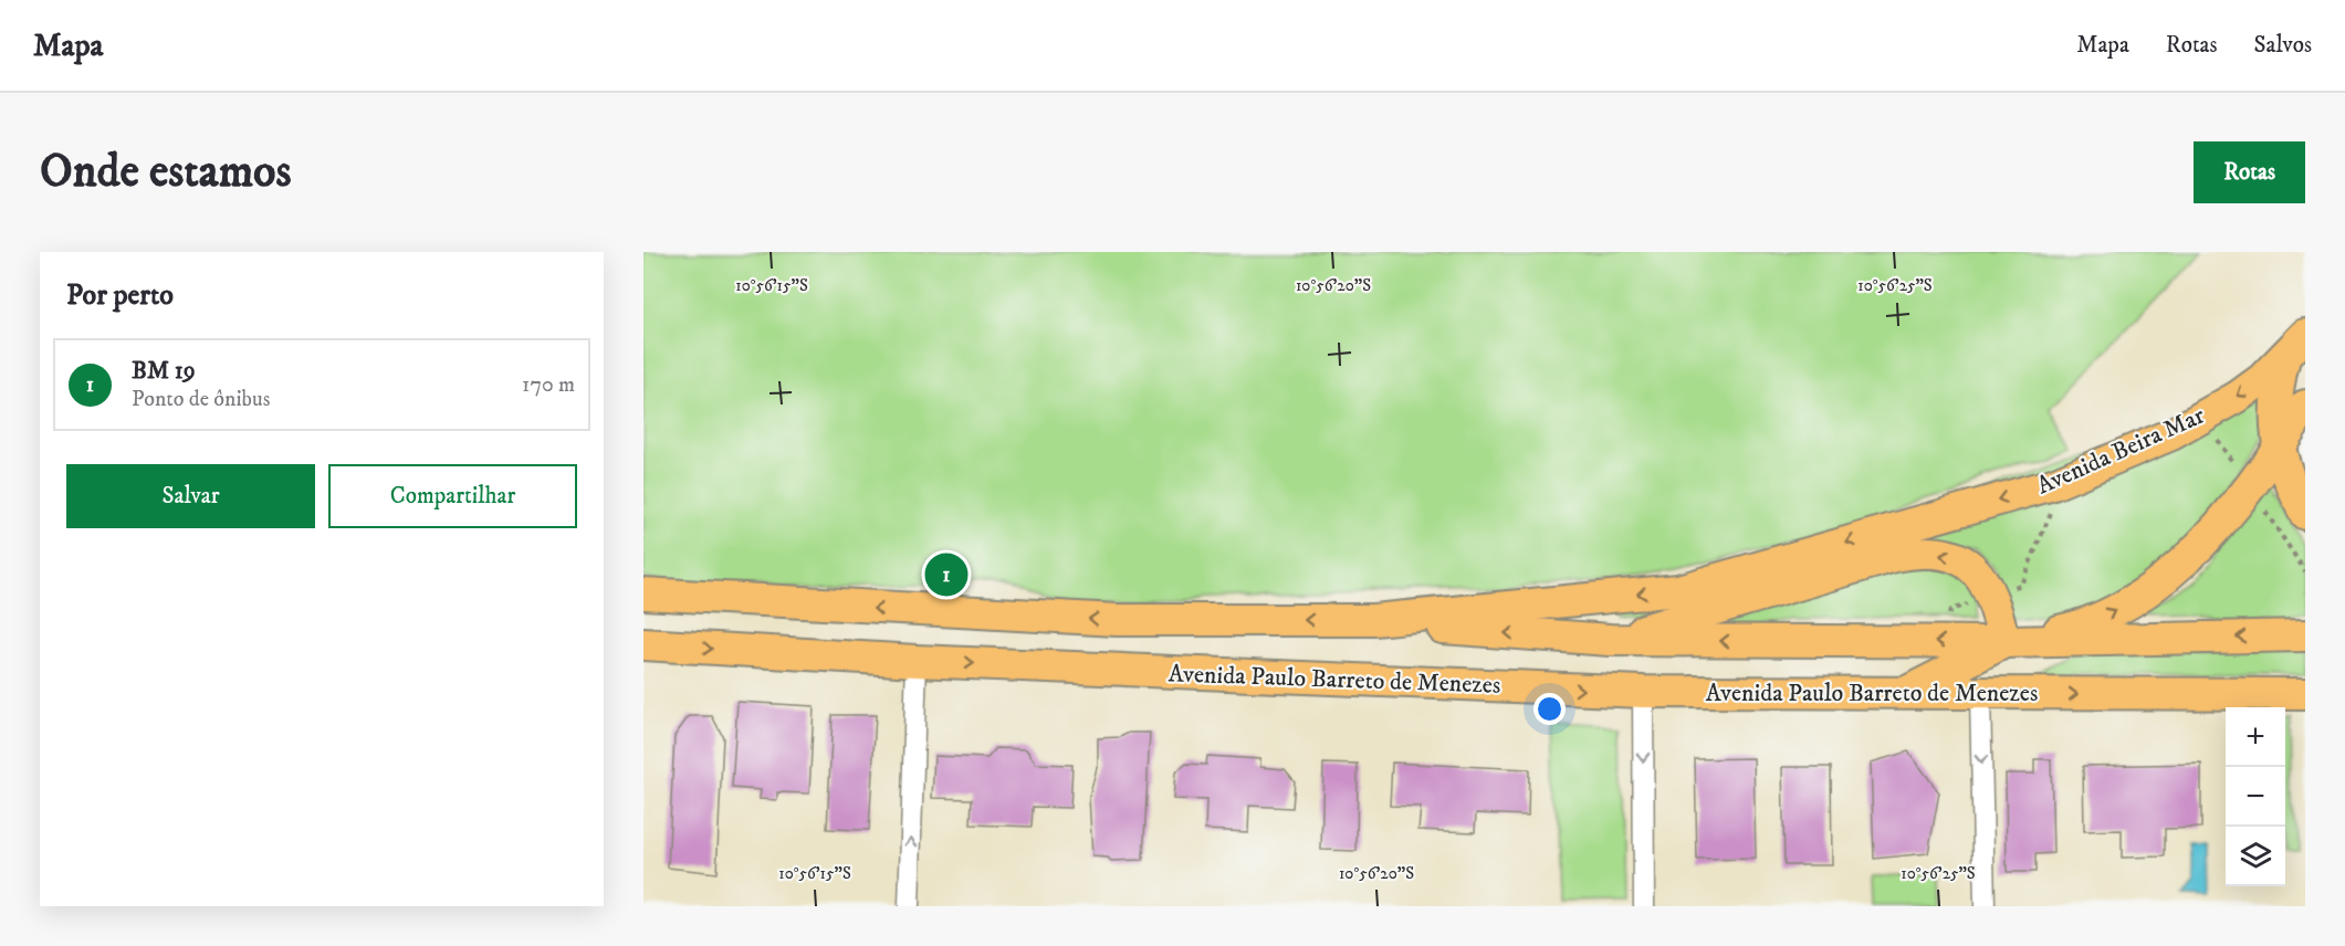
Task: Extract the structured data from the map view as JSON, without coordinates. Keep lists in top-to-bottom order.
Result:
{
  "streets": {
    "main road": ["Avenida Beira Mar", "Avenida Paulo Barreto de Menezes"]
  },
  "crossings": [
    ["Avenida Beira Mar", "Avenida Paulo Barreto de Menezes"]
  ],
  "page": {
    "header": "Mapa",
    "nav": ["Mapa", "Rotas", "Salvos"],
    "buttons": [
      "Rotas",
      ["Salvar", "Compartilhar"]
    ],
    "title": "Onde estamos",
    "heading": "Por perto",
    "list": [
      {
        "mark": "1",
        "name": "BM 19",
        "note": "Ponto de ônibus",
        "value": "170 m"
      }
    ],
    "pins": "1",
    "map_buttons": ["+", "−"]
  },
  "coordinates": ["10°56'15\"S", "10°56'20\"S", "10°56'25\"S"]
}
